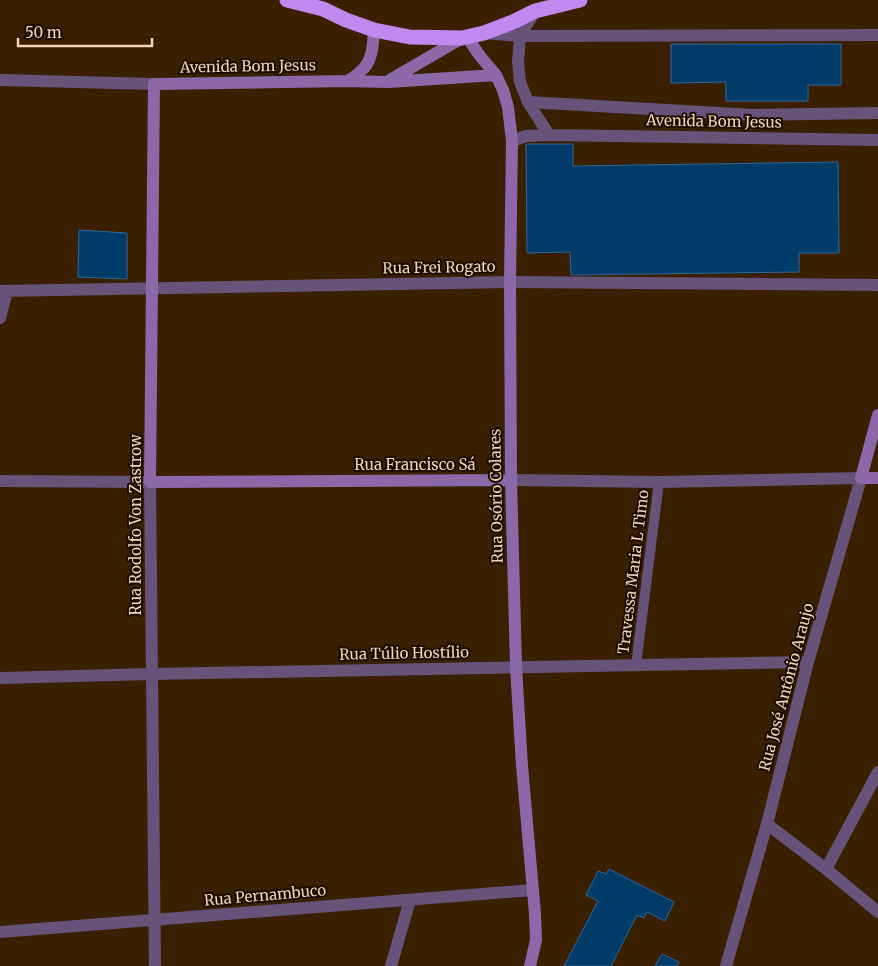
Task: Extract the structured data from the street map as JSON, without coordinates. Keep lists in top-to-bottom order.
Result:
{
  "streets": {
    "main road": [
      "Avenida Bom Jesus",
      "Rua Francisco Sá",
      "Rua Osório Colares",
      "Rua Rodolfo Von Zastrow",
      "Rua José Antônio Araujo"
    ],
    "street": ["Rua Frei Rogato", "Rua Túlio Hostílio", "Rua Pernambuco"],
    "lane": ["Travessa Maria L Timo"]
  },
  "crossings": [
    ["Avenida Bom Jesus", "Rua Osório Colares"],
    ["Avenida Bom Jesus", "Rua Rodolfo Von Zastrow"],
    ["Rua Frei Rogato", "Rua Osório Colares"],
    ["Rua Frei Rogato", "Rua Rodolfo Von Zastrow"],
    ["Rua Francisco Sá", "Rua Osório Colares"],
    ["Rua Francisco Sá", "Rua Rodolfo Von Zastrow"],
    ["Rua Francisco Sá", "Travessa Maria L Timo"],
    ["Rua Francisco Sá", "Rua José Antônio Araujo"],
    ["Rua Osório Colares", "Rua Túlio Hostílio"],
    ["Rua Osório Colares", "Rua Pernambuco"],
    ["Rua Rodolfo Von Zastrow", "Rua Túlio Hostílio"],
    ["Rua Rodolfo Von Zastrow", "Rua Pernambuco"],
    ["Travessa Maria L Timo", "Rua Túlio Hostílio"],
    ["Rua Túlio Hostílio", "Rua José Antônio Araujo"]
  ],
  "scale_bar": "50 m"
}
